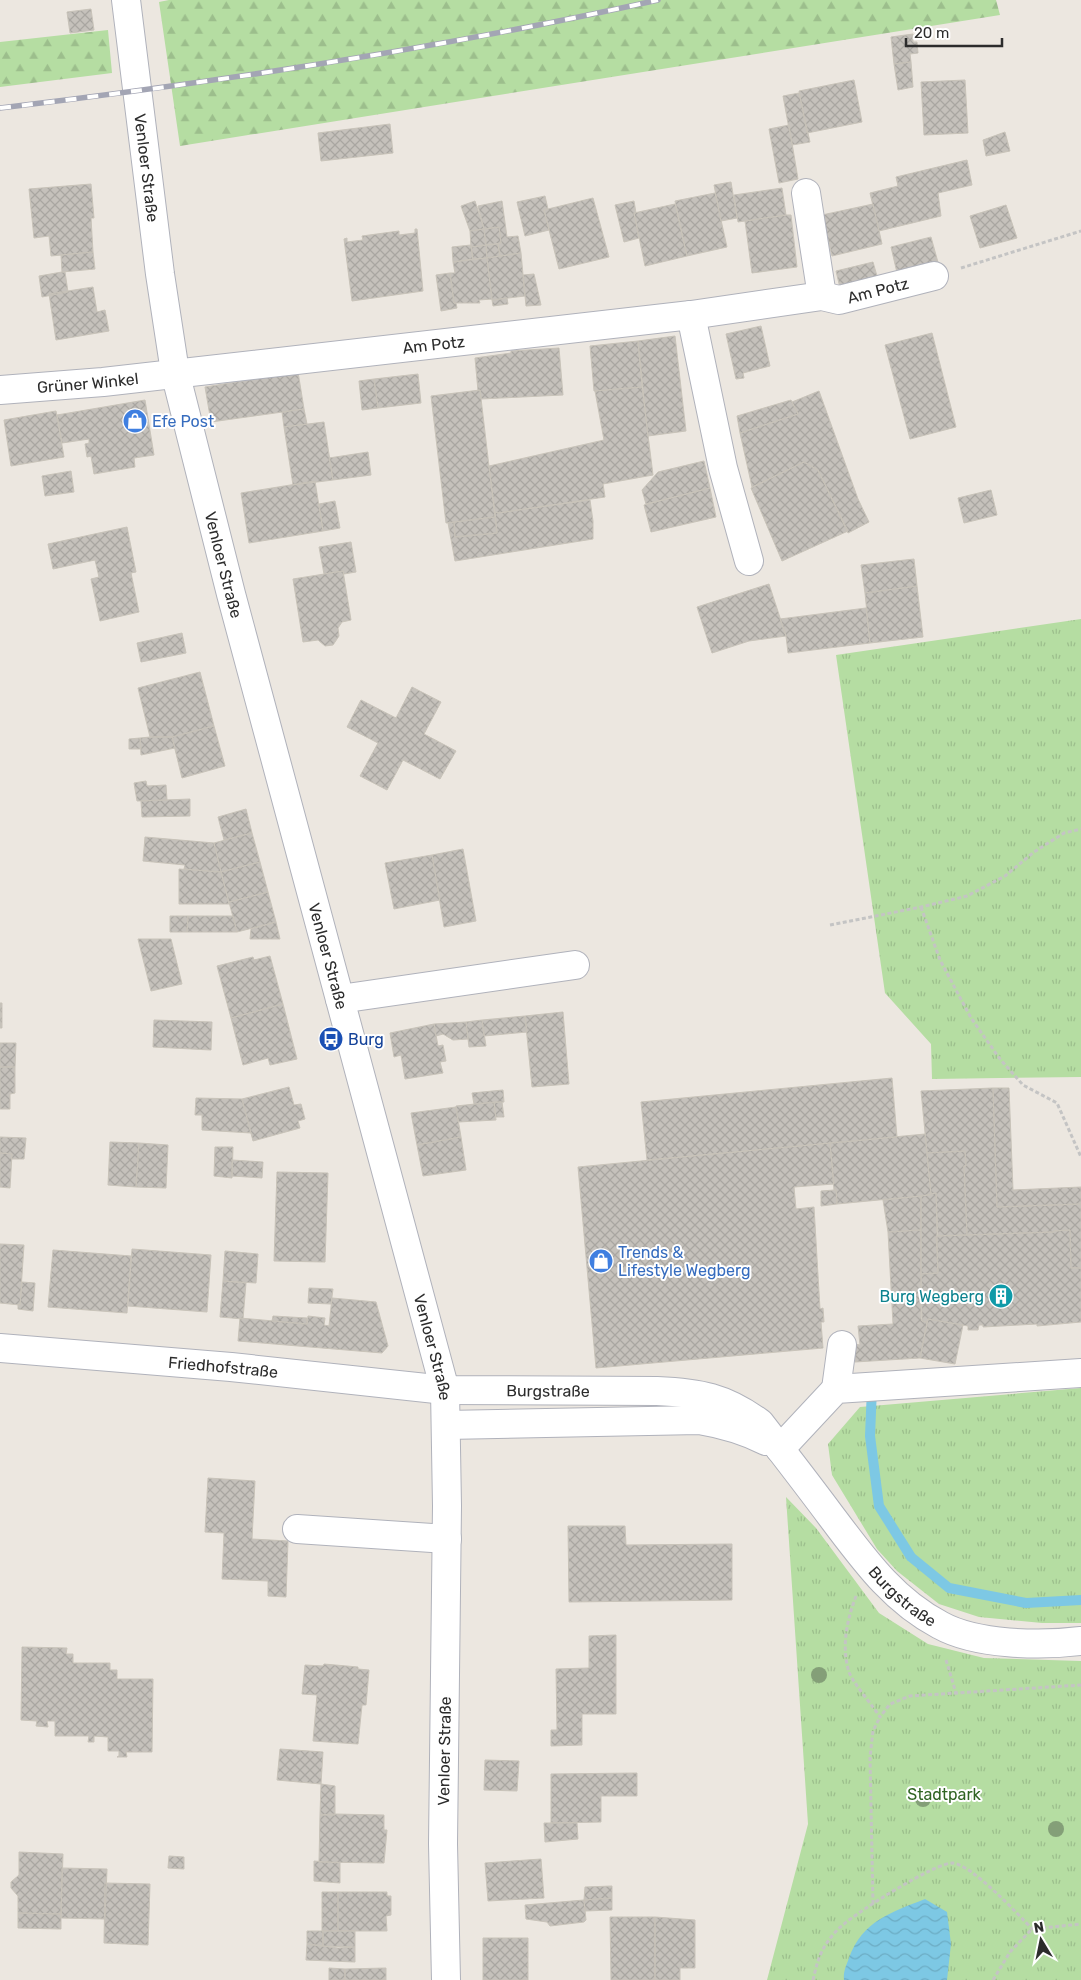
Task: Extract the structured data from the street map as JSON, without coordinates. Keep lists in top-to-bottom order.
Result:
{
  "streets": {
    "street": [
      "Venloer Straße",
      "Am Potz",
      "Grüner Winkel",
      "Friedhofstraße",
      "Burgstraße"
    ]
  },
  "crossings": [
    ["Venloer Straße", "Am Potz"],
    ["Venloer Straße", "Grüner Winkel"],
    ["Venloer Straße", "Friedhofstraße"],
    ["Venloer Straße", "Burgstraße"],
    ["Am Potz", "Grüner Winkel"],
    ["Friedhofstraße", "Burgstraße"]
  ],
  "parks": ["Stadtpark"],
  "places": {
    "shop": ["Efe Post", "Trends & Lifestyle Wegberg"],
    "bus stop": ["Burg"],
    "building": ["Burg Wegberg"]
  },
  "scale_bar": "20 m",
  "north": "top"
}
